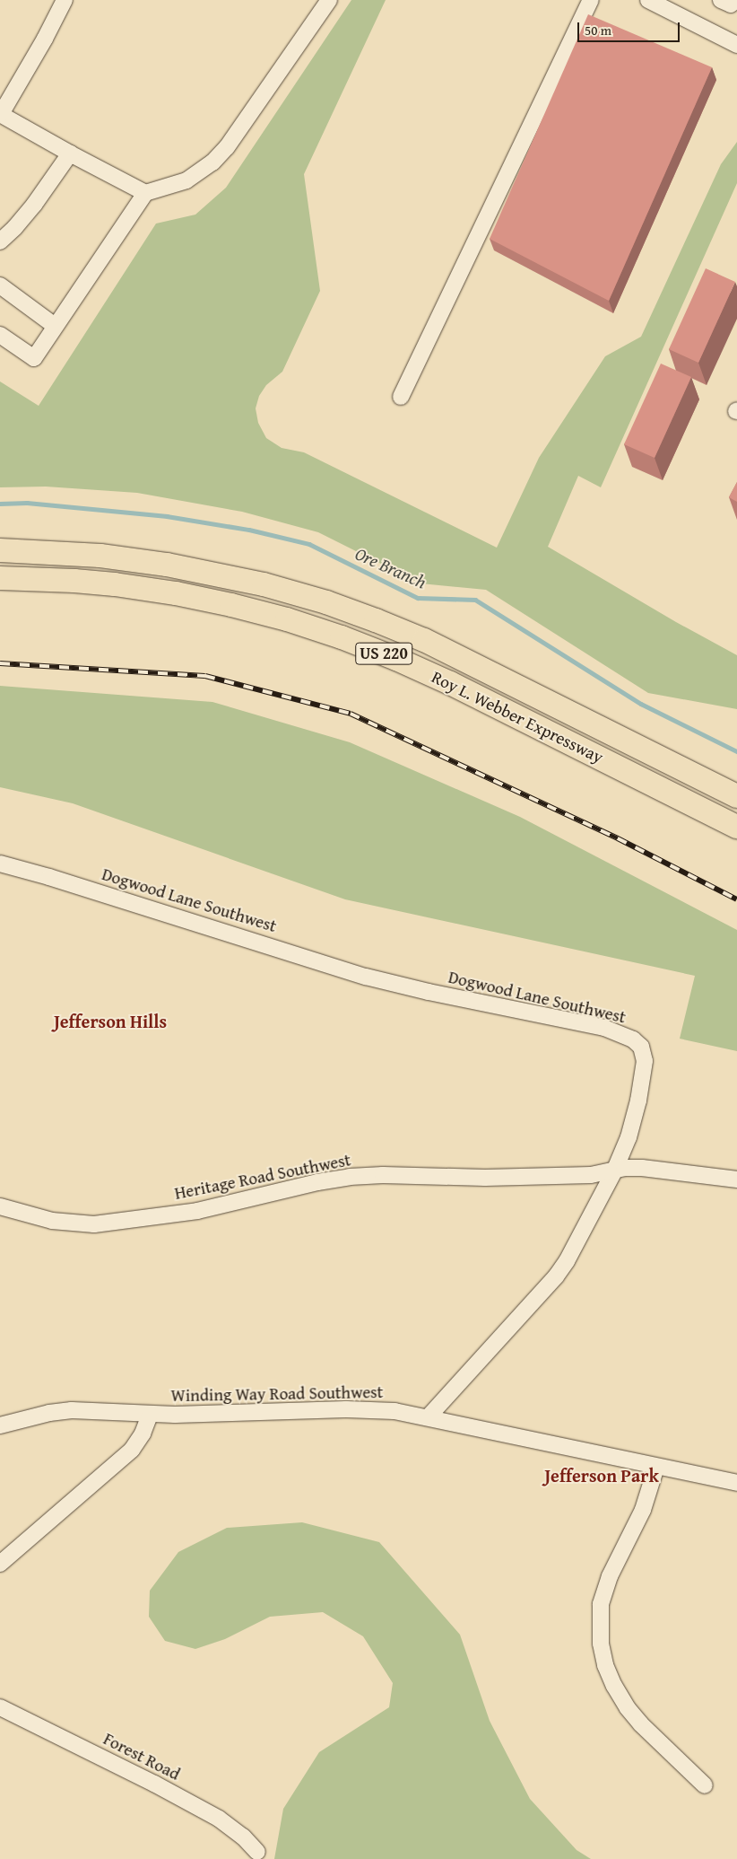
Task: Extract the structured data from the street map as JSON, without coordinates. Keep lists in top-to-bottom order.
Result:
{
  "streets": {
    "highway": ["US 220", "Roy L. Webber Expressway"],
    "street": [
      "Dogwood Lane Southwest",
      "Heritage Road Southwest",
      "Winding Way Road Southwest",
      "Forest Road"
    ]
  },
  "crossings": [
    ["Dogwood Lane Southwest", "Heritage Road Southwest"],
    ["Dogwood Lane Southwest", "Winding Way Road Southwest"]
  ],
  "districts": ["Jefferson Hills", "Jefferson Park"],
  "water": ["Ore Branch"],
  "scale_bar": "50 m"
}
